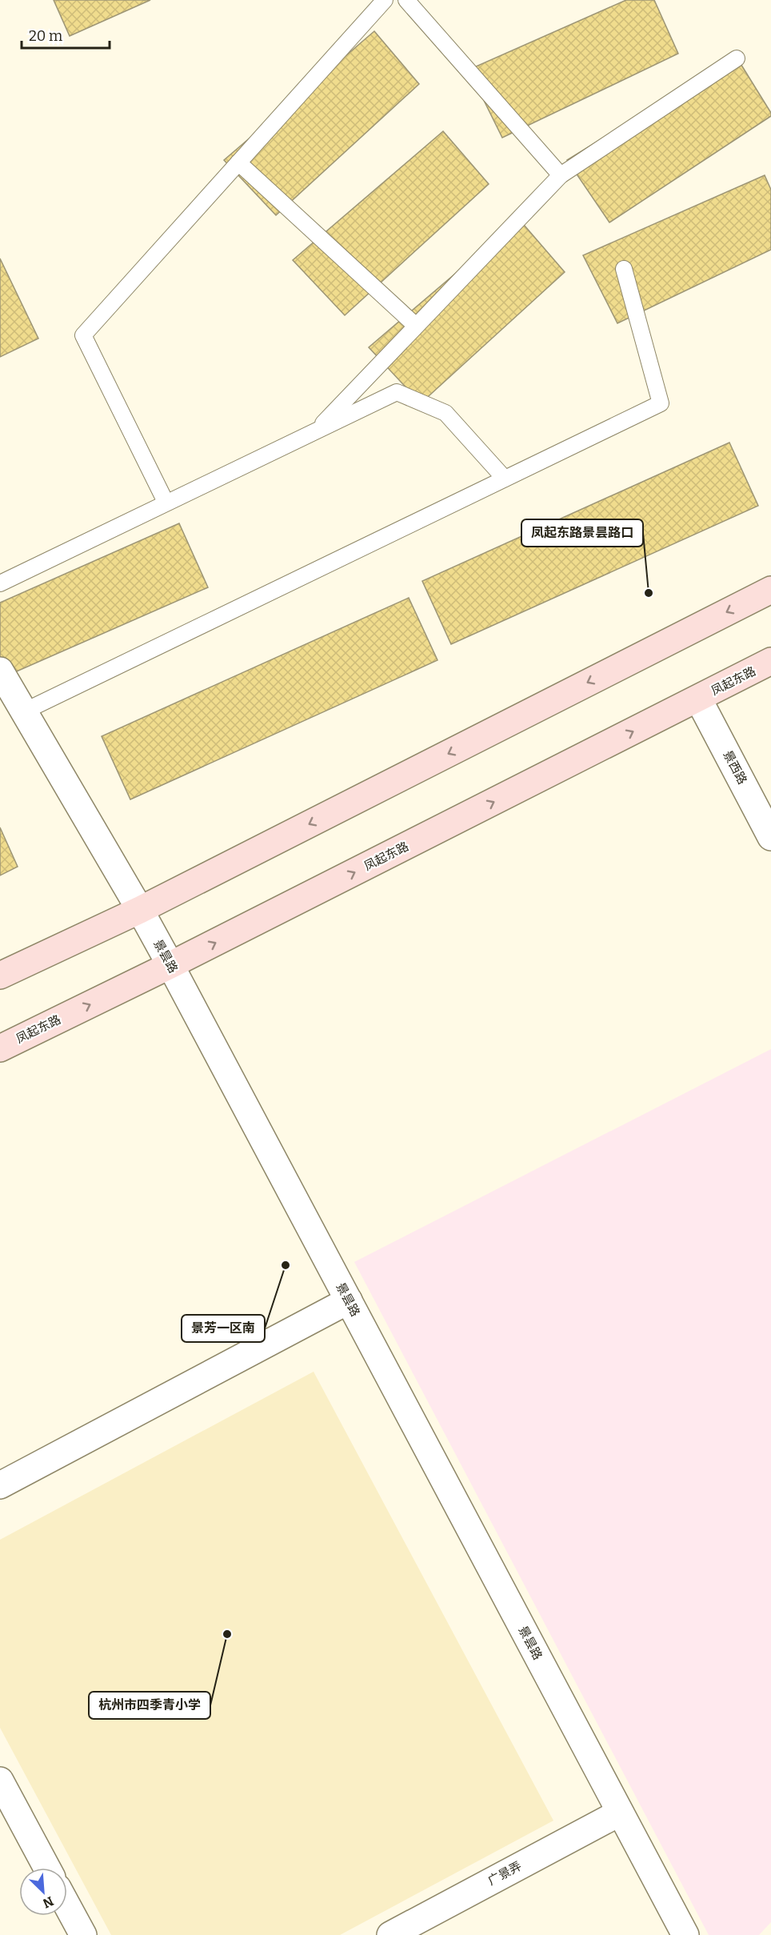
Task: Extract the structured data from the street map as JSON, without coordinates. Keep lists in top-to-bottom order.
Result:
{
  "streets": {
    "main road": ["凤起东路"],
    "street": ["景西路", "景昙路", "广景弄"]
  },
  "crossings": [
    ["凤起东路", "景西路"],
    ["凤起东路", "景昙路"],
    ["景昙路", "广景弄"]
  ],
  "places": ["凤起东路景昙路口", "景芳一区南", "杭州市四季青小学"],
  "scale_bar": "20 m",
  "north": "bottom right"
}
